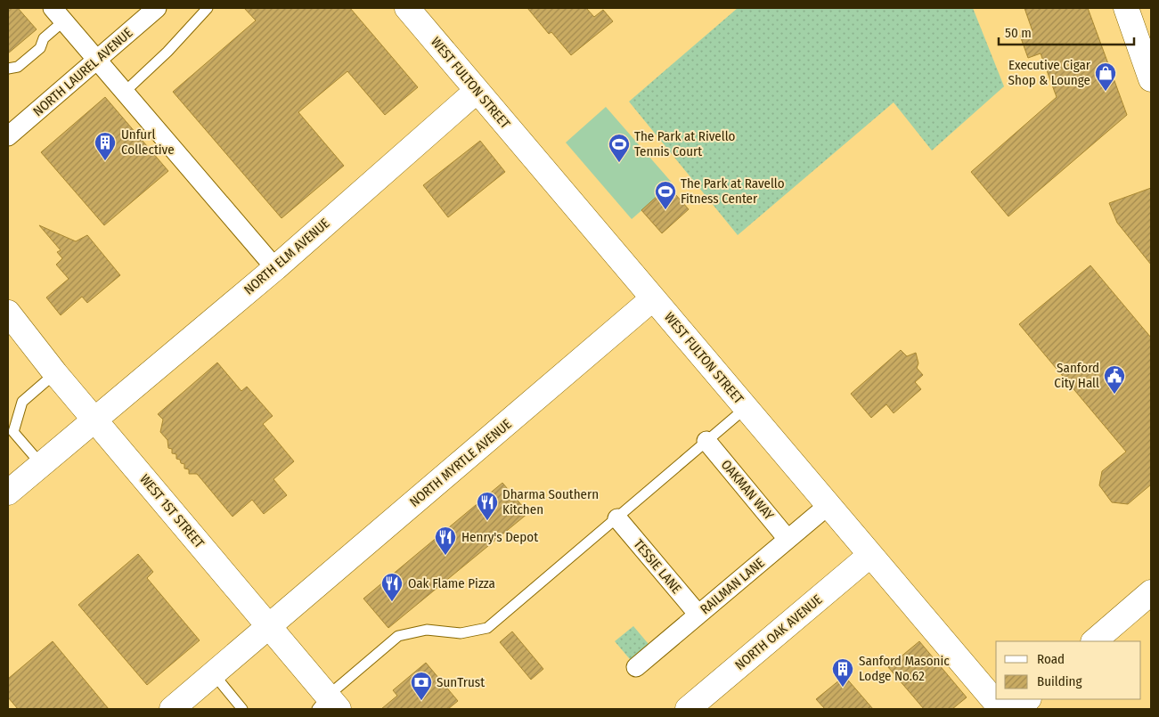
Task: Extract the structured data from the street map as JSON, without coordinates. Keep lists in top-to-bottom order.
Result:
{
  "streets": {
    "street": [
      "NORTH LAUREL AVENUE",
      "WEST FULTON STREET",
      "NORTH ELM AVENUE",
      "NORTH MYRTLE AVENUE",
      "OAKMAN WAY",
      "WEST 1ST STREET",
      "TESSIE LANE",
      "RAILMAN LANE",
      "NORTH OAK AVENUE"
    ]
  },
  "crossings": [
    ["WEST FULTON STREET", "NORTH ELM AVENUE"],
    ["WEST FULTON STREET", "NORTH MYRTLE AVENUE"],
    ["WEST FULTON STREET", "RAILMAN LANE"],
    ["WEST FULTON STREET", "NORTH OAK AVENUE"],
    ["NORTH ELM AVENUE", "WEST 1ST STREET"],
    ["NORTH MYRTLE AVENUE", "WEST 1ST STREET"],
    ["OAKMAN WAY", "RAILMAN LANE"],
    ["TESSIE LANE", "RAILMAN LANE"]
  ],
  "places": {
    "shop": ["Executive Cigar Shop & Lounge"],
    "building": ["Unfurl Collective", "Sanford Masonic Lodge No.62"],
    "sports": ["The Park at Rivello Tennis Court", "The Park at Ravello Fitness Center"],
    "public building": ["Sanford City Hall"],
    "restaurant": ["Dharma Southern Kitchen", "Henry's Depot", "Oak Flame Pizza"],
    "bank": ["SunTrust"]
  },
  "legend": ["Road", "Building"],
  "scale_bar": "50 m"
}
